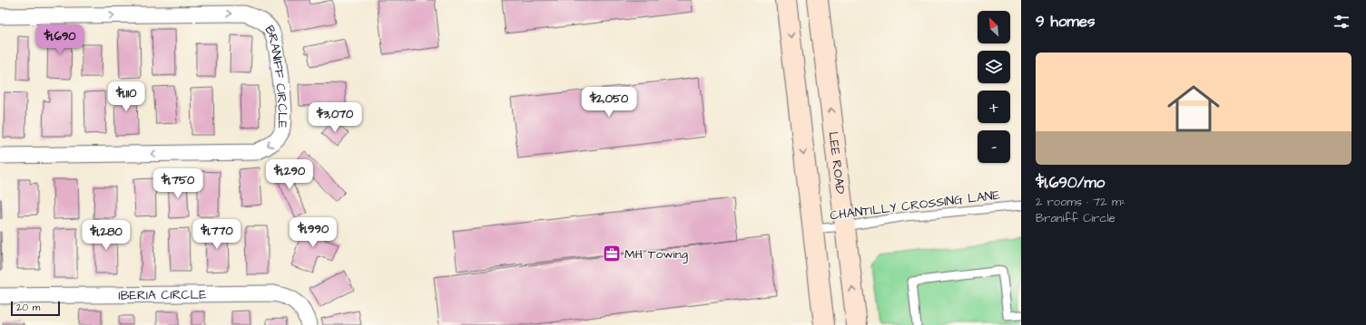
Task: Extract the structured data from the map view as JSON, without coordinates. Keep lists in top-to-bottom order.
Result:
{
  "streets": {
    "street": ["BRANIFF CIRCLE", "LEE ROAD", "IBERIA CIRCLE"],
    "lane": ["CHANTILLY CROSSING LANE"]
  },
  "crossings": [
    ["LEE ROAD", "CHANTILLY CROSSING LANE"]
  ],
  "places": {
    "office": ["MH Towing"]
  },
  "scale_bar": "20 m",
  "north": "top left",
  "page": {
    "heading": "9 homes",
    "map_buttons": ["+", "−"],
    "price": [
      "$1,690",
      "$1,110",
      "$2,050",
      "$3,070",
      "$1,290",
      "$1,750",
      "$1,990",
      "$1,770",
      "$1,280"
    ],
    "list": [
      {
        "name": "$1,690/mo",
        "note": "2 rooms · 72 m² · Braniff Circle"
      }
    ],
    "scale": "20 m"
  }
}
